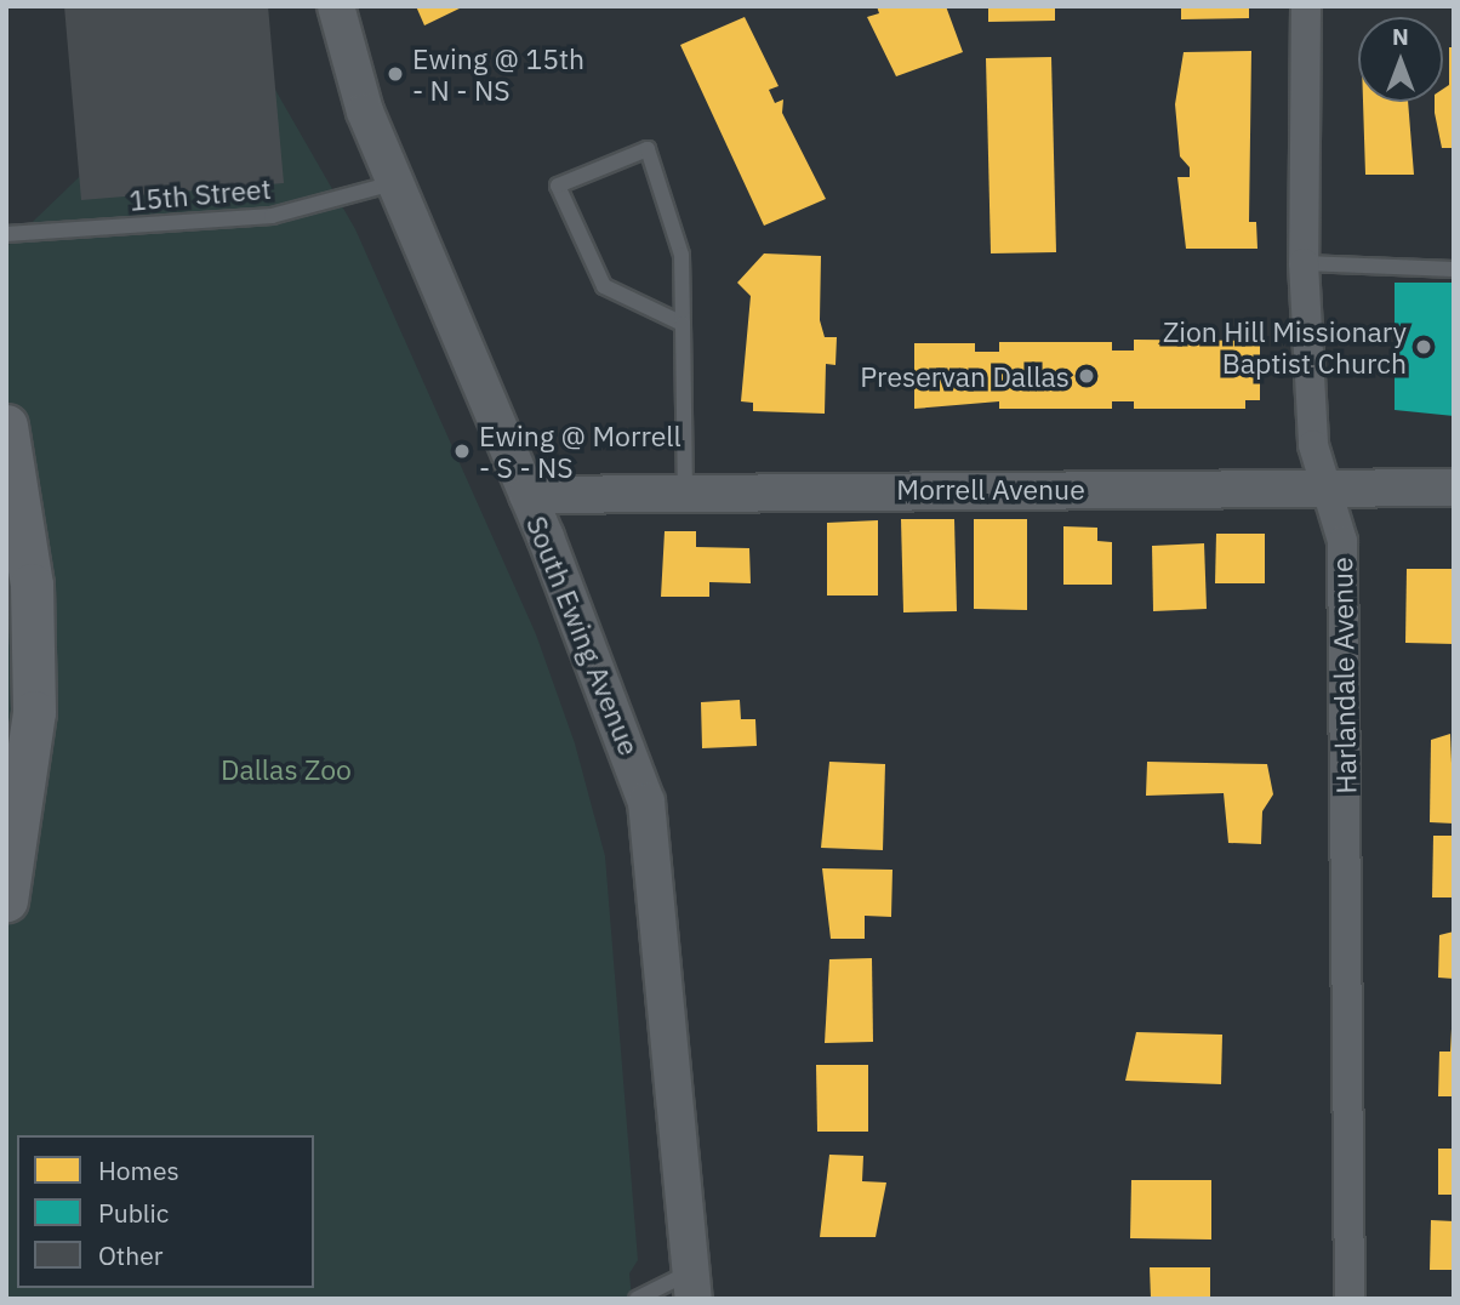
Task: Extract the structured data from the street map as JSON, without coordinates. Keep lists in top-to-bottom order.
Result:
{
  "streets": {
    "street": ["Morrell Avenue", "South Ewing Avenue", "Harlandale Avenue"],
    "lane": ["15th Street"]
  },
  "crossings": [
    ["15th Street", "South Ewing Avenue"],
    ["Morrell Avenue", "South Ewing Avenue"],
    ["Morrell Avenue", "Harlandale Avenue"]
  ],
  "parks": ["Dallas Zoo"],
  "places": [
    "Ewing @ 15th - N - NS",
    "Zion Hill Missionary Baptist Church",
    "Preservan Dallas",
    "Ewing @ Morrell - S - NS"
  ],
  "legend": ["Homes", "Public", "Other"],
  "north": "top"
}
